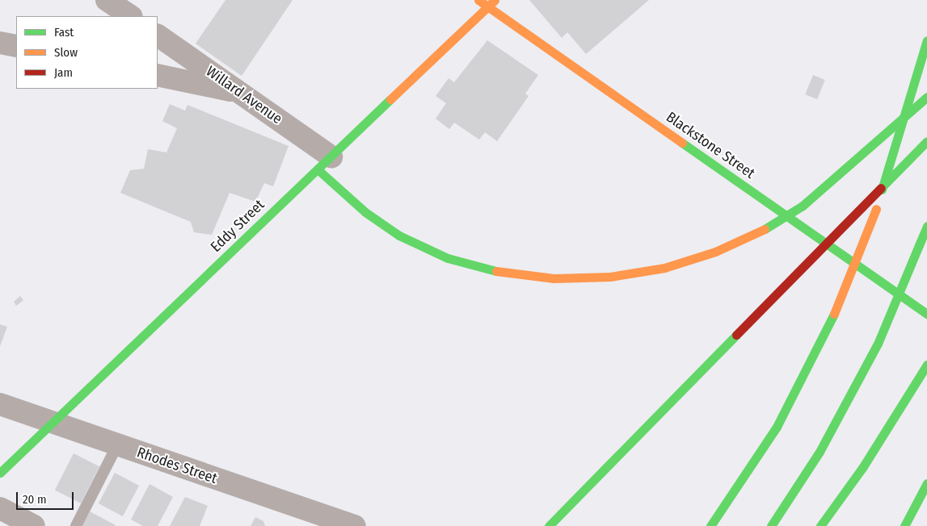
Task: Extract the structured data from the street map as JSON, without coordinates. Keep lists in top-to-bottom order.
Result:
{
  "streets": {
    "main road": ["Blackstone Street", "Eddy Street"],
    "street": ["Willard Avenue", "Rhodes Street"]
  },
  "crossings": [
    ["Willard Avenue", "Eddy Street"],
    ["Blackstone Street", "Eddy Street"],
    ["Eddy Street", "Rhodes Street"]
  ],
  "legend": ["Fast", "Slow", "Jam"],
  "scale_bar": "20 m"
}
